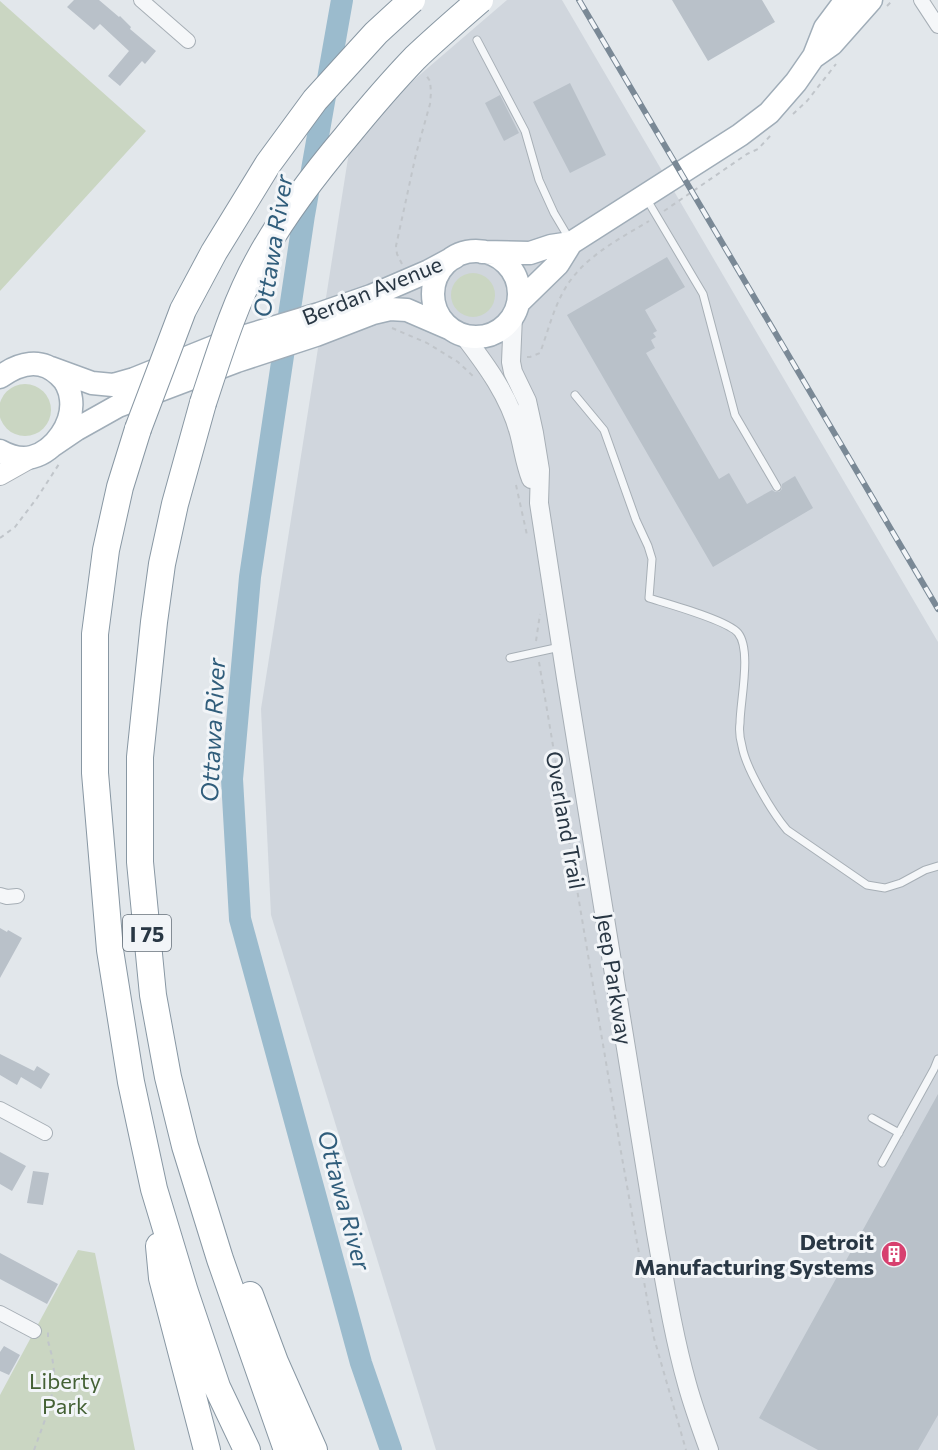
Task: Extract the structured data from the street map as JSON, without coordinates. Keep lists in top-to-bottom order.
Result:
{
  "streets": {
    "highway": ["I 75"],
    "main road": ["Berdan Avenue"],
    "street": ["Jeep Parkway"],
    "path": ["Overland Trail"]
  },
  "crossings": [
    ["Berdan Avenue", "Jeep Parkway"]
  ],
  "water": ["Ottawa River"],
  "parks": ["Liberty Park"],
  "places": {
    "building": ["Detroit Manufacturing Systems"]
  }
}
